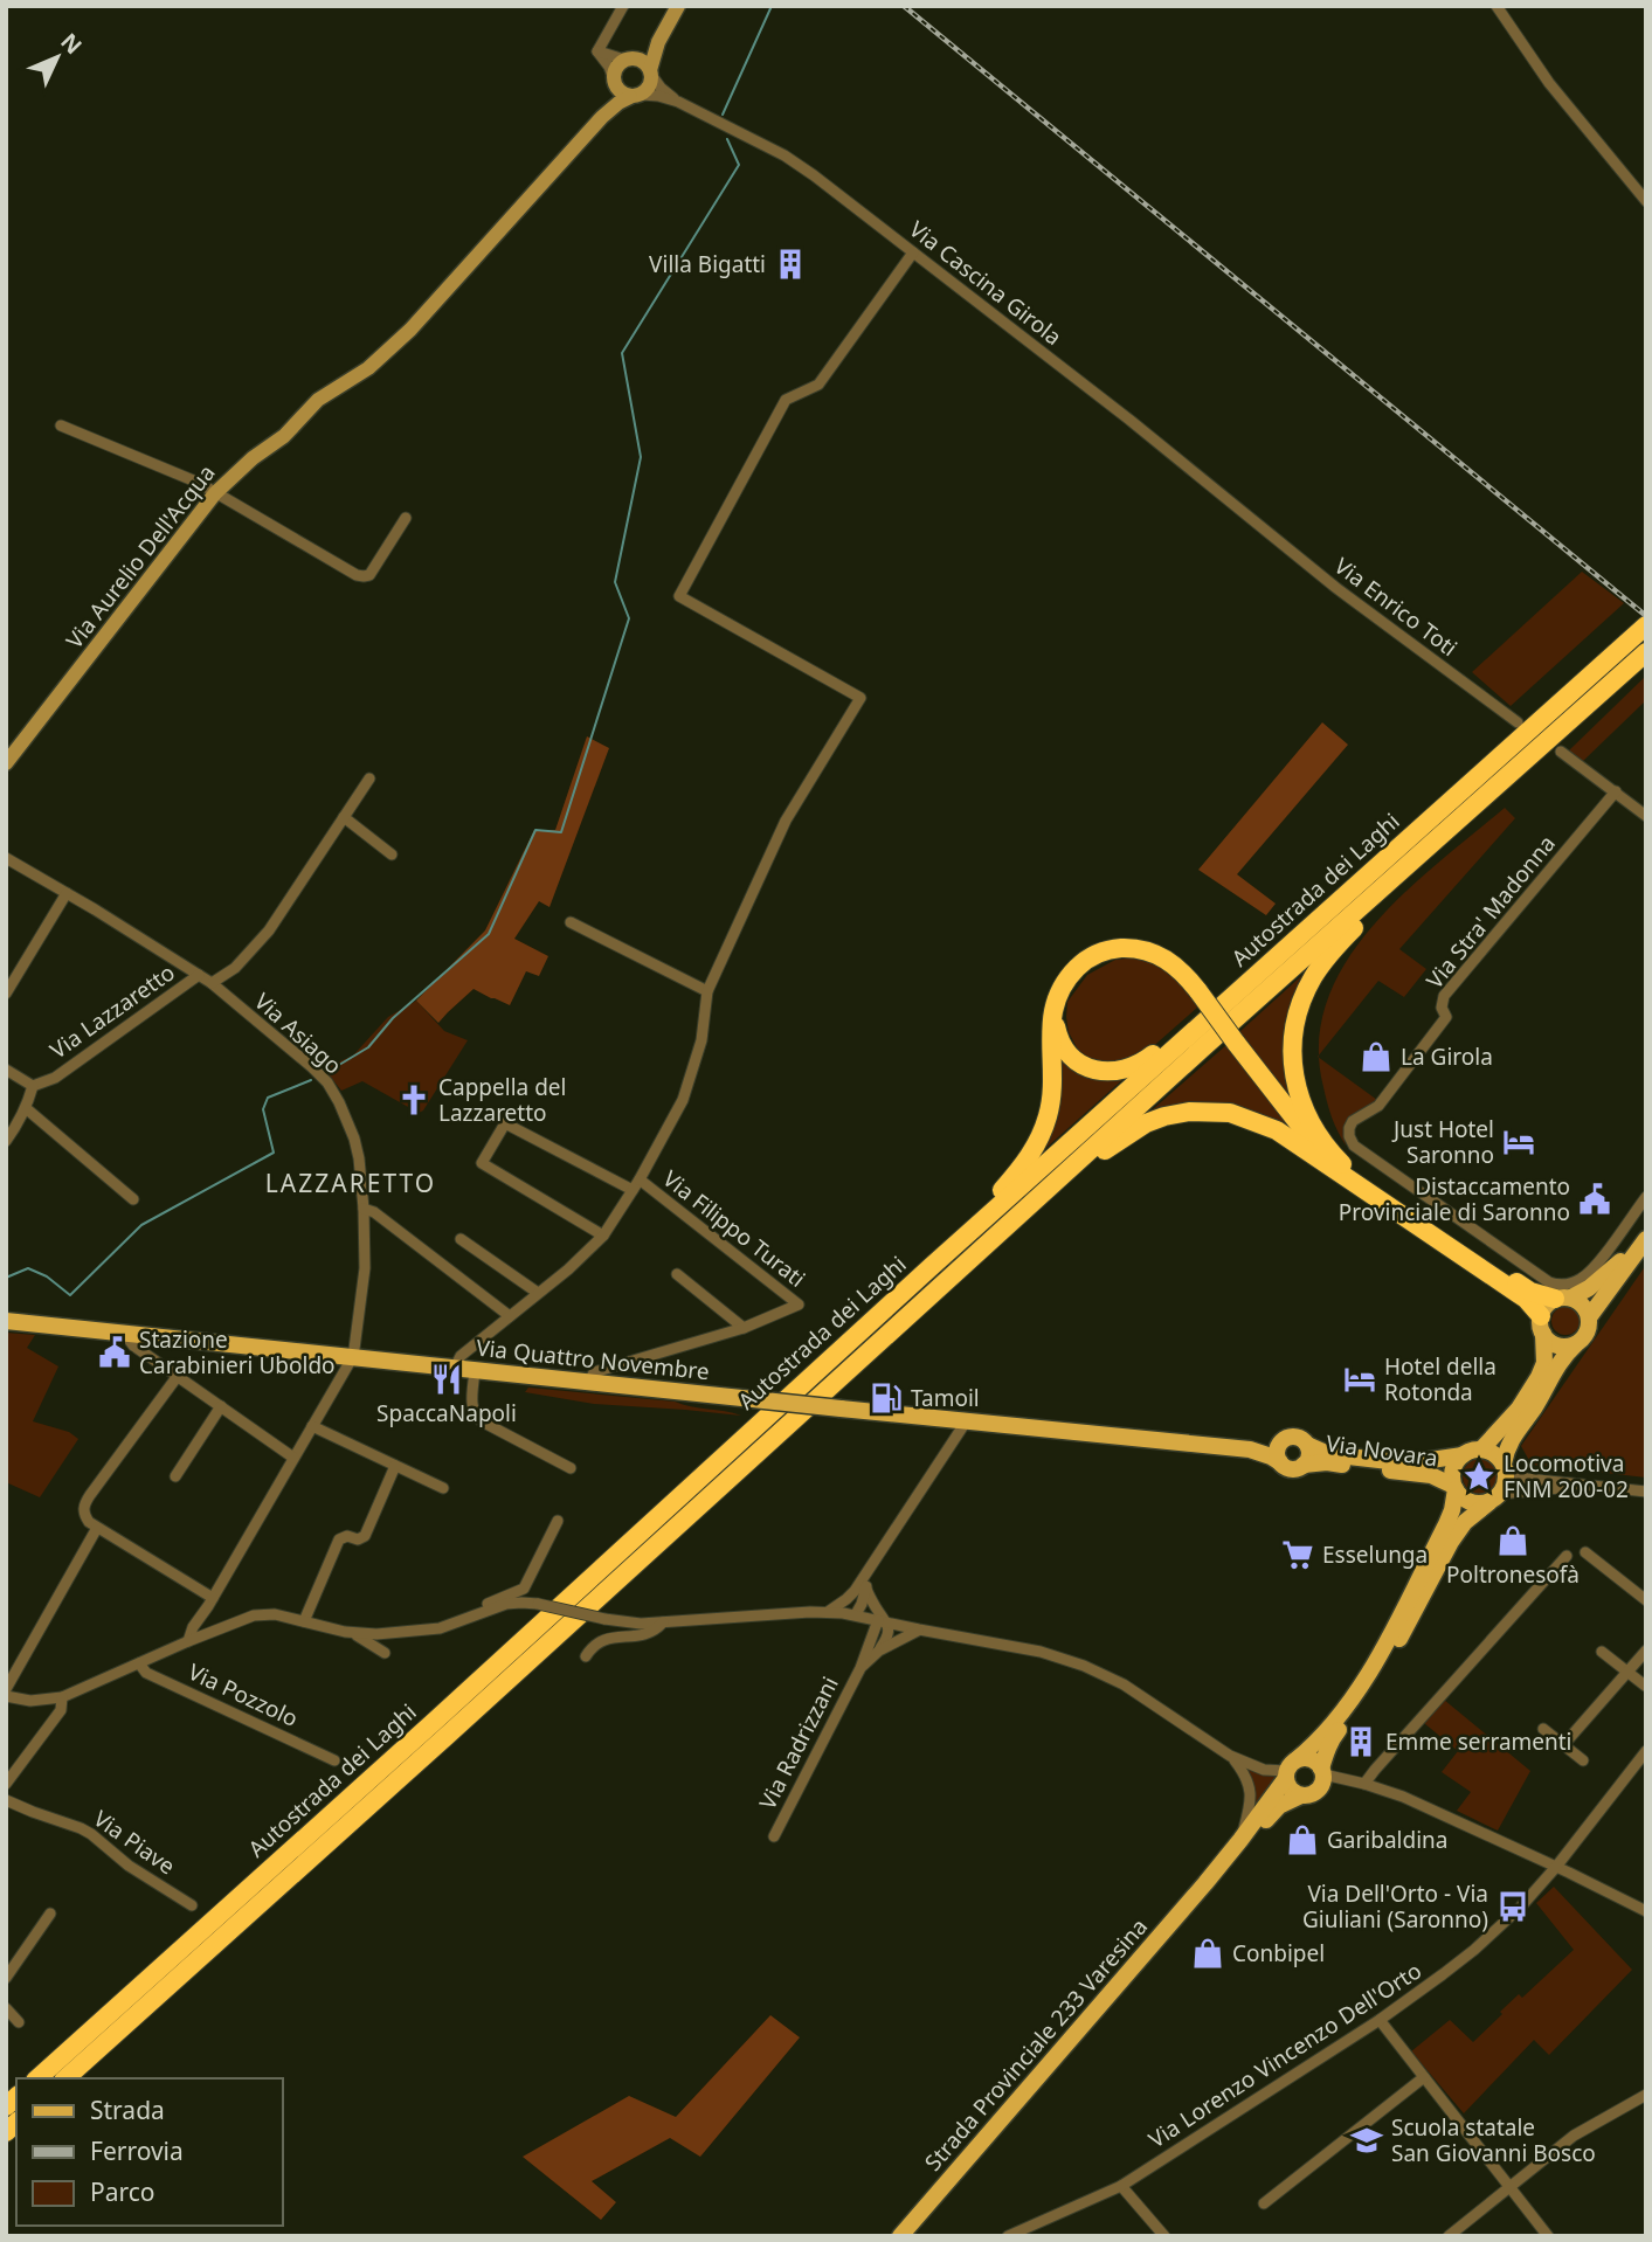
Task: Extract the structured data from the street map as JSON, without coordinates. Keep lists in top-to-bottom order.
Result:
{
  "streets": {
    "highway": ["Autostrada dei Laghi"],
    "main road": ["Via Quattro Novembre", "Via Novara", "Strada Provinciale 233 Varesina"],
    "street": [
      "Via Cascina Girola",
      "Via Aurelio Dell'Acqua",
      "Via Enrico Toti",
      "Via Stra' Madonna",
      "Via Lazzaretto",
      "Via Asiago",
      "Via Filippo Turati",
      "Via Pozzolo",
      "Via Radrizzani",
      "Via Piave",
      "Via Lorenzo Vincenzo Dell'Orto"
    ]
  },
  "crossings": [
    ["Via Cascina Girola", "Via Aurelio Dell'Acqua"],
    ["Via Cascina Girola", "Via Enrico Toti"],
    ["Via Lazzaretto", "Via Asiago"],
    ["Via Asiago", "Via Quattro Novembre"],
    ["Via Filippo Turati", "Via Quattro Novembre"],
    ["Via Quattro Novembre", "Via Novara"],
    ["Via Novara", "Strada Provinciale 233 Varesina"]
  ],
  "districts": ["LAZZARETTO"],
  "places": {
    "building": ["Villa Bigatti", "Emme serramenti"],
    "shop": [
      "La Girola",
      "Poltronesofà",
      "Garibaldina",
      "Conbipel"
    ],
    "church": ["Cappella del Lazzaretto"],
    "hotel": ["Just Hotel Saronno", "Hotel della Rotonda"],
    "public building": ["Distaccamento Provinciale di Saronno", "Stazione Carabinieri Uboldo"],
    "restaurant": ["SpaccaNapoli"],
    "fuel station": ["Tamoil"],
    "place": ["Locomotiva FNM 200-02"],
    "supermarket": ["Esselunga"],
    "bus stop": ["Via Dell'Orto - Via Giuliani (Saronno)"],
    "school or university": ["Scuola statale San Giovanni Bosco"]
  },
  "legend": ["Strada", "Ferrovia", "Parco"],
  "north": "top right"
}
